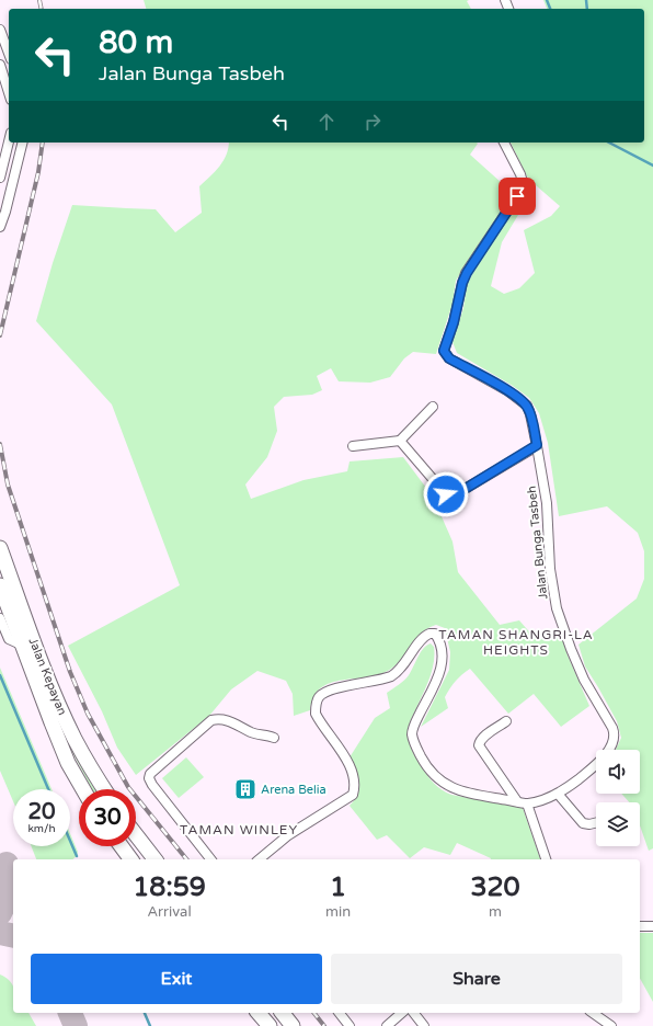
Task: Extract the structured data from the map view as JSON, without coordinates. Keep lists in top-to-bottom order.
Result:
{
  "streets": {
    "highway": ["Jalan Kepayan"],
    "street": ["Jalan Bunga Tasbeh"]
  },
  "districts": ["TAMAN SHANGRI-LA HEIGHTS", "TAMAN WINLEY"],
  "places": {
    "building": ["Arena Belia"]
  },
  "page": {
    "turn": ["80 m", "Jalan Bunga Tasbeh"],
    "speed": "20 km/h",
    "limit": "30",
    "eta": [
      "18:59",
      "Arrival",
      "1",
      "min",
      "320",
      "m"
    ],
    "buttons": ["Exit", "Share"]
  }
}
